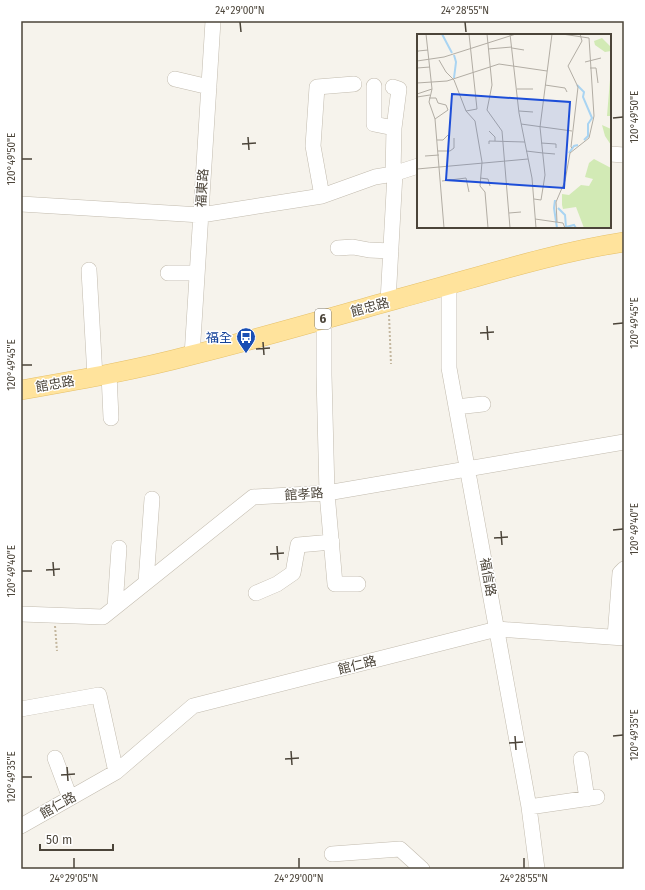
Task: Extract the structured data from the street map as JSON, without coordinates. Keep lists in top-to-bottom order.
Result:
{
  "streets": {
    "main road": ["館忠路", "6"],
    "street": [
      "福東路",
      "館孝路",
      "福信路",
      "館仁路"
    ]
  },
  "crossings": [
    ["福東路", "館忠路"],
    ["館忠路", "福信路"],
    ["館孝路", "福信路"],
    ["福信路", "館仁路"]
  ],
  "places": {
    "bus stop": ["福全"]
  },
  "scale_bar": "50 m",
  "coordinates": [
    "24°29'00\"N",
    "24°28'55\"N",
    "120°49'50\"E",
    "120°49'45\"E",
    "120°49'40\"E",
    "120°49'35\"E",
    "24°29'05\"N"
  ]
}
